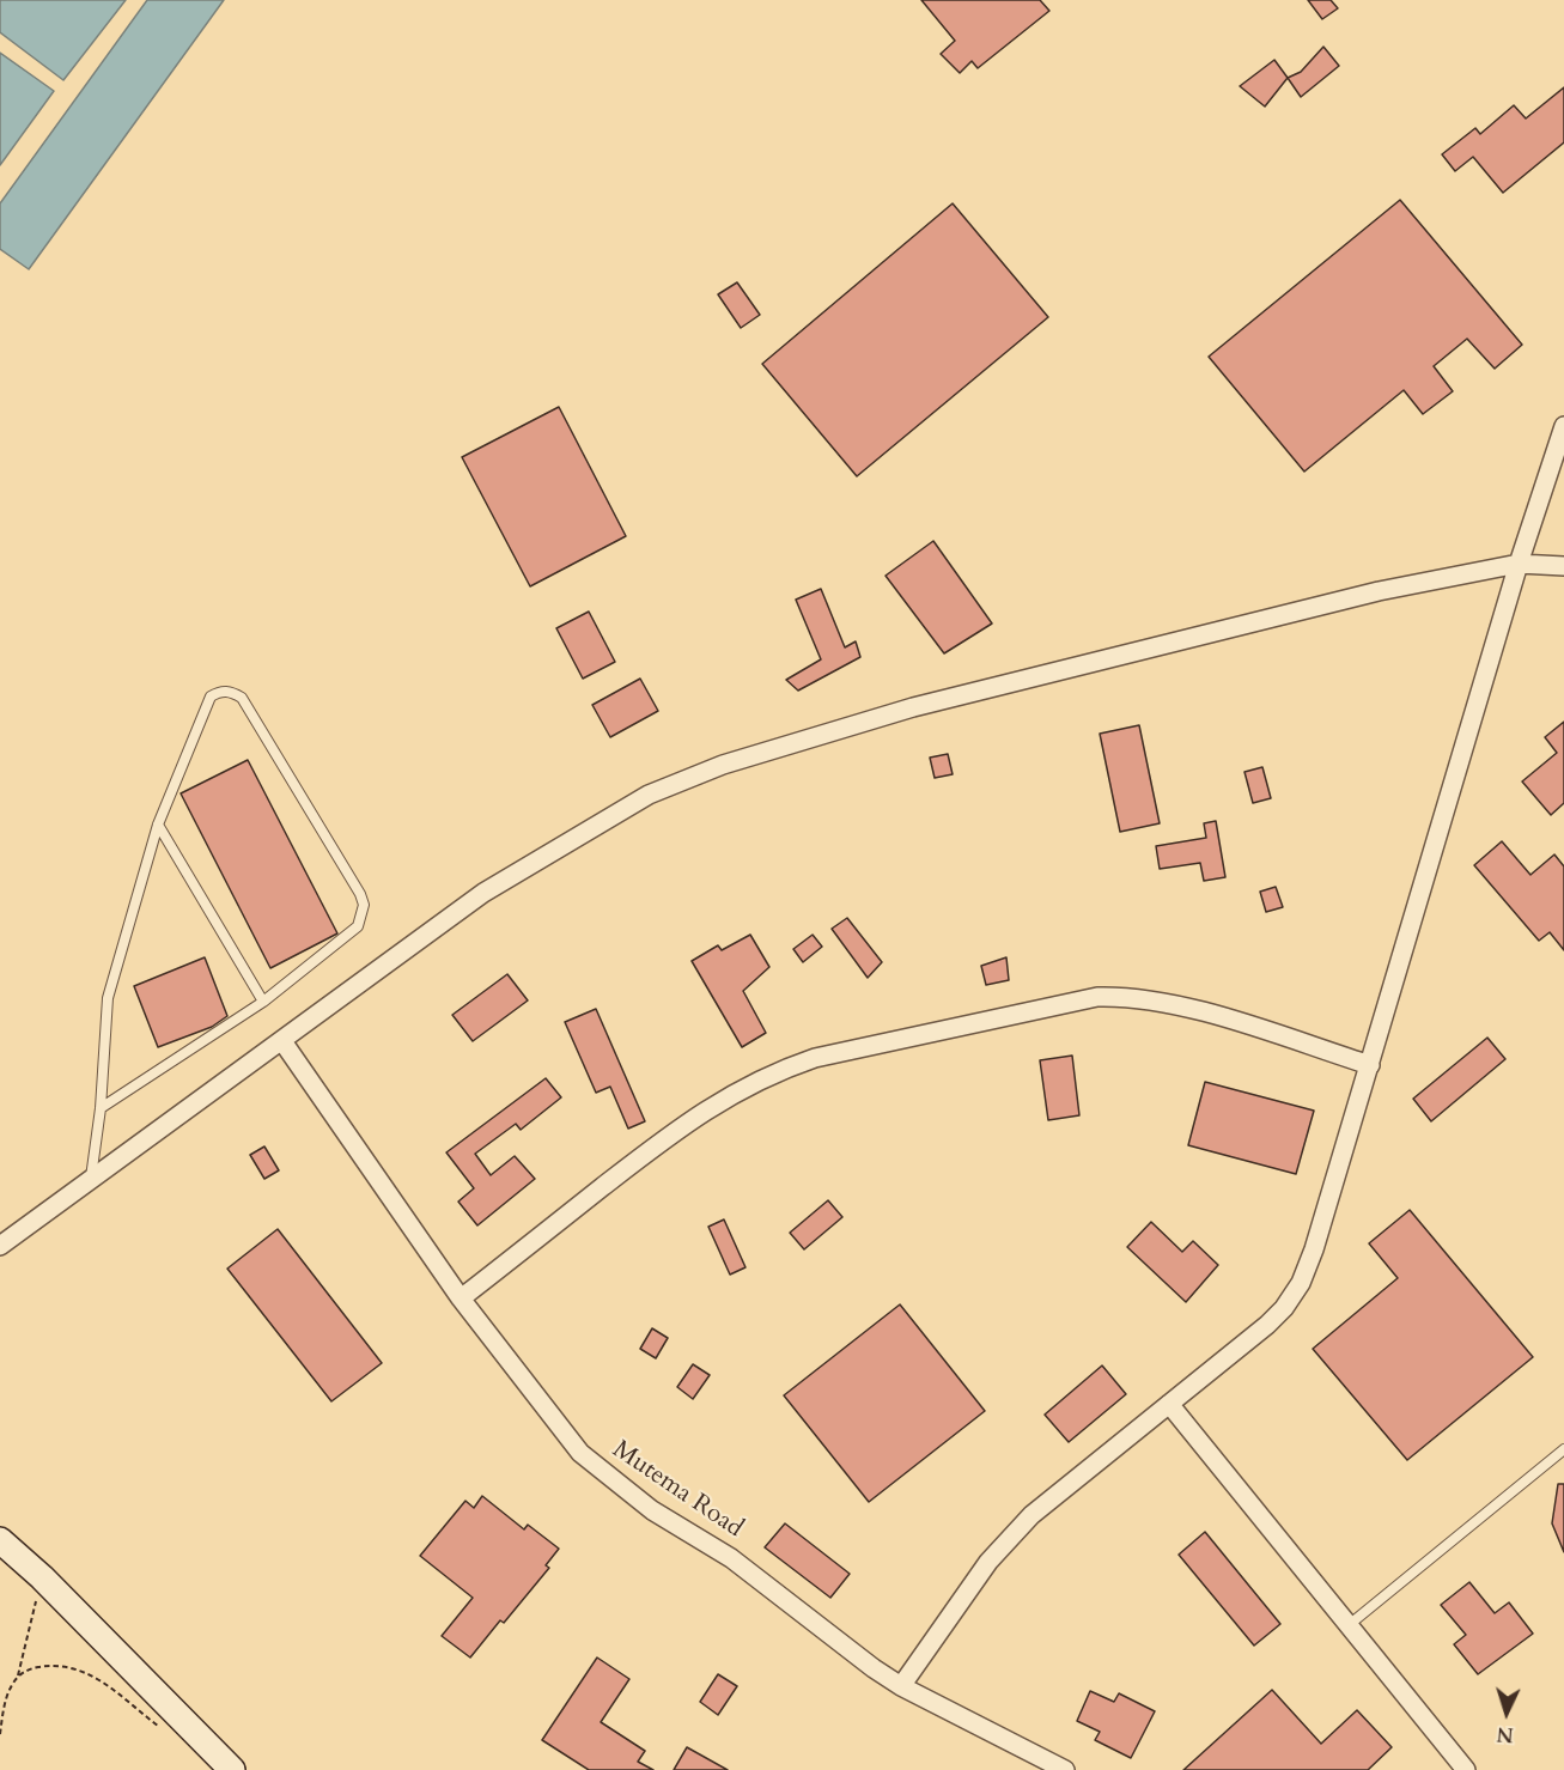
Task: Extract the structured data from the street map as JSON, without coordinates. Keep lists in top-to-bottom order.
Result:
{
  "streets": {
    "street": ["Mutema Road"]
  },
  "north": "bottom"
}
